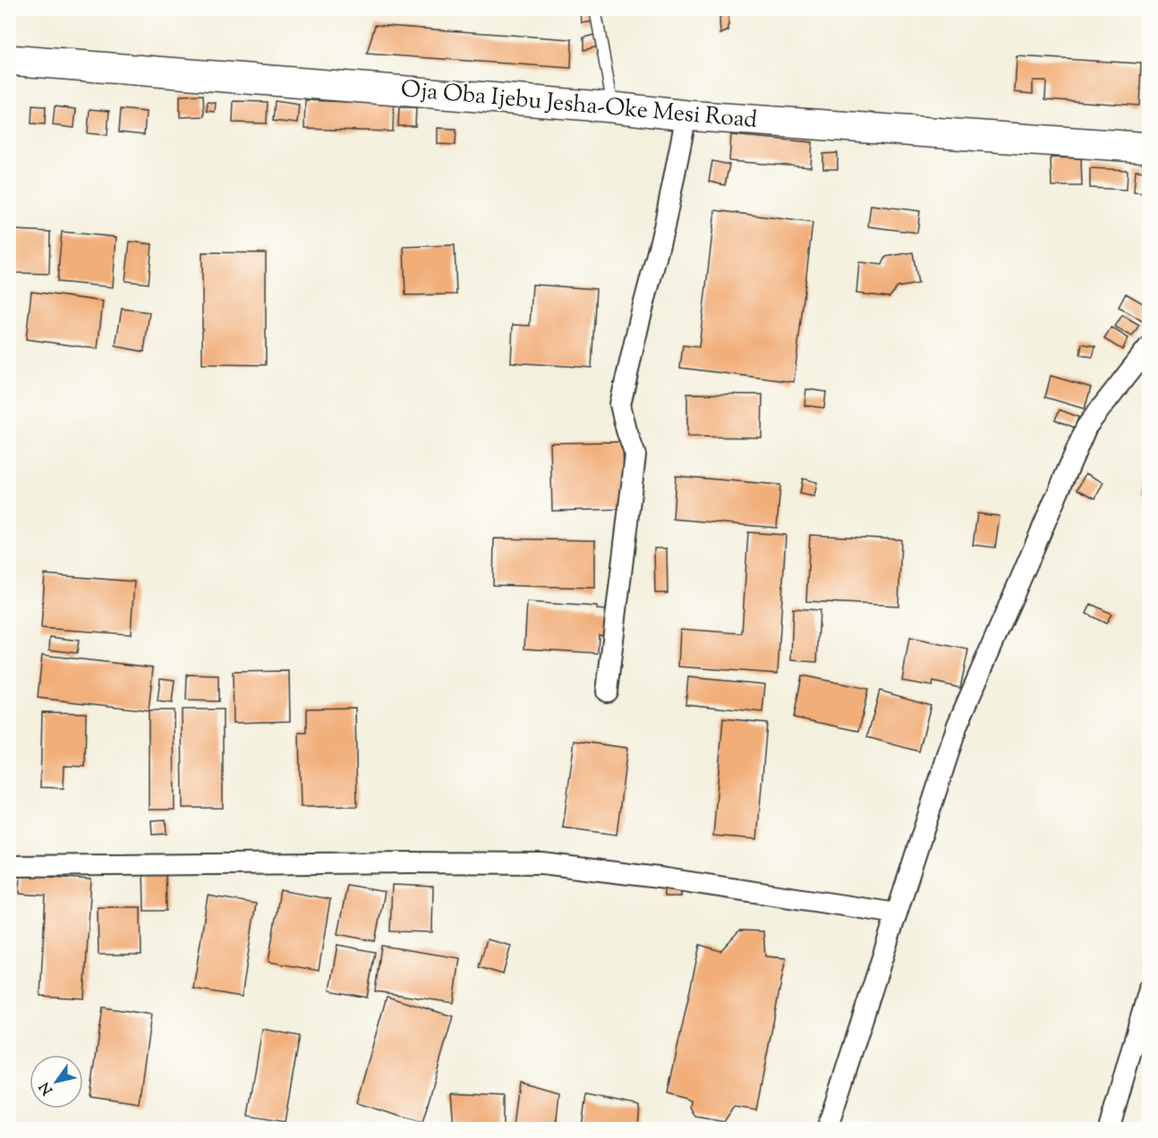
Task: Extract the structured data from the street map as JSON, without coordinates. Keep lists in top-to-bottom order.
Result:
{
  "streets": {
    "main road": ["Oja Oba Ijebu Jesha-Oke Mesi Road"]
  },
  "north": "bottom left"
}
